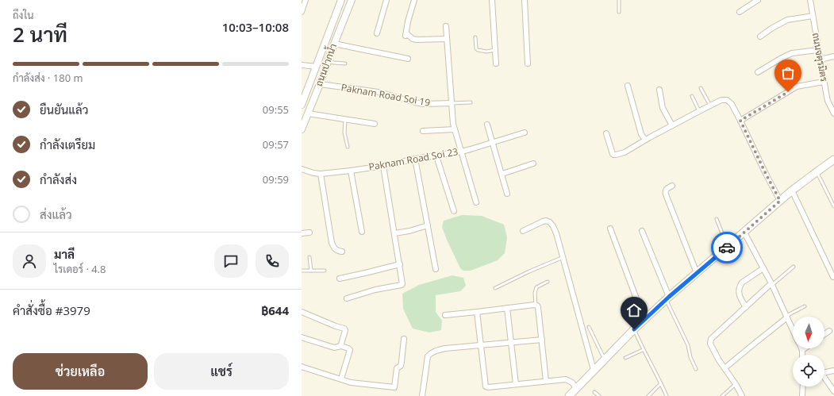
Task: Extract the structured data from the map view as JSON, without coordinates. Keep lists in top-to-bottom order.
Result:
{
  "streets": {
    "street": [
      "ถนนจตุรมิตร",
      "ถนนปากน้ำ",
      "Paknam Road Soi 19",
      "Paknam Road Soi 23"
    ]
  },
  "crossings": [
    ["ถนนปากน้ำ", "Paknam Road Soi 19"]
  ],
  "north": "bottom",
  "page": {
    "heading": ["2 นาที", "ถึงใน", "10:03–10:08"],
    "panel": [
      "มาลี",
      "ไรเดอร์ · 4.8",
      "คำสั่งซื้อ #3979",
      "฿644"
    ],
    "bar": "กำลังส่ง · 180 m",
    "list": [
      ["ยืนยันแล้ว", "09:55"],
      ["กำลังเตรียม", "09:57"],
      ["กำลังส่ง", "09:59"],
      "ส่งแล้ว"
    ],
    "buttons": ["ช่วยเหลือ", "แชร์"]
  }
}
